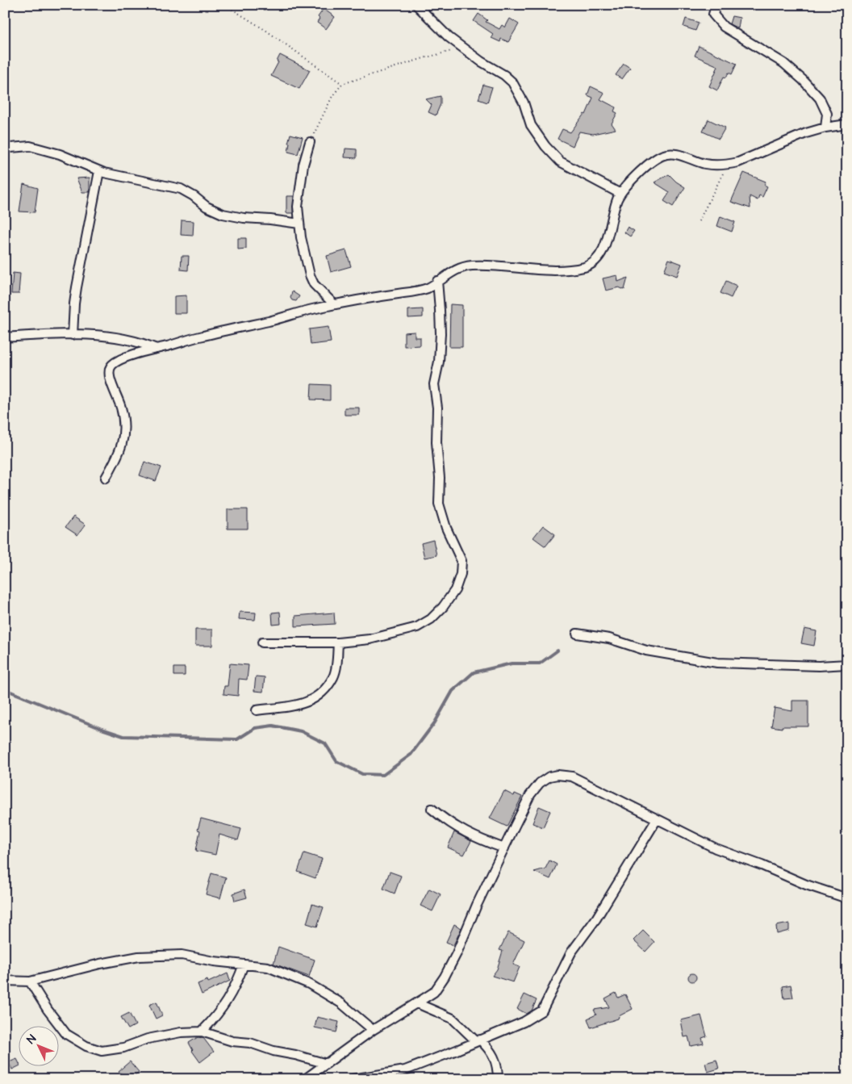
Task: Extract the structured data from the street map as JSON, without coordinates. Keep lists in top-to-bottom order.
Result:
{
  "north": "top left"
}
